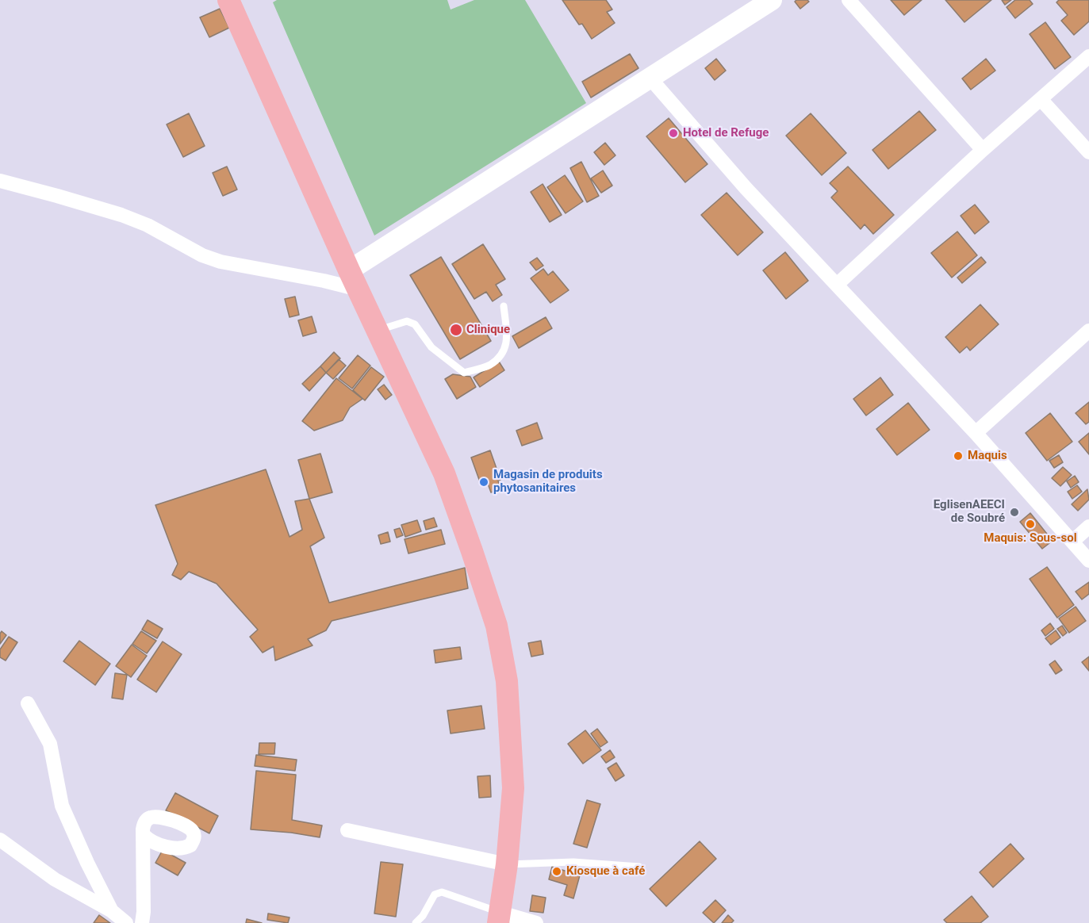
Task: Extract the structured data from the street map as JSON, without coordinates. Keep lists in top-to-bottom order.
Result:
{
  "places": [
    "Hotel de Refuge",
    "Clinique",
    "Maquis",
    "Magasin de produits phytosanitaires",
    "EglisenAEECI de Soubré",
    "Maquis: Sous-sol",
    "Kiosque à café"
  ]
}
